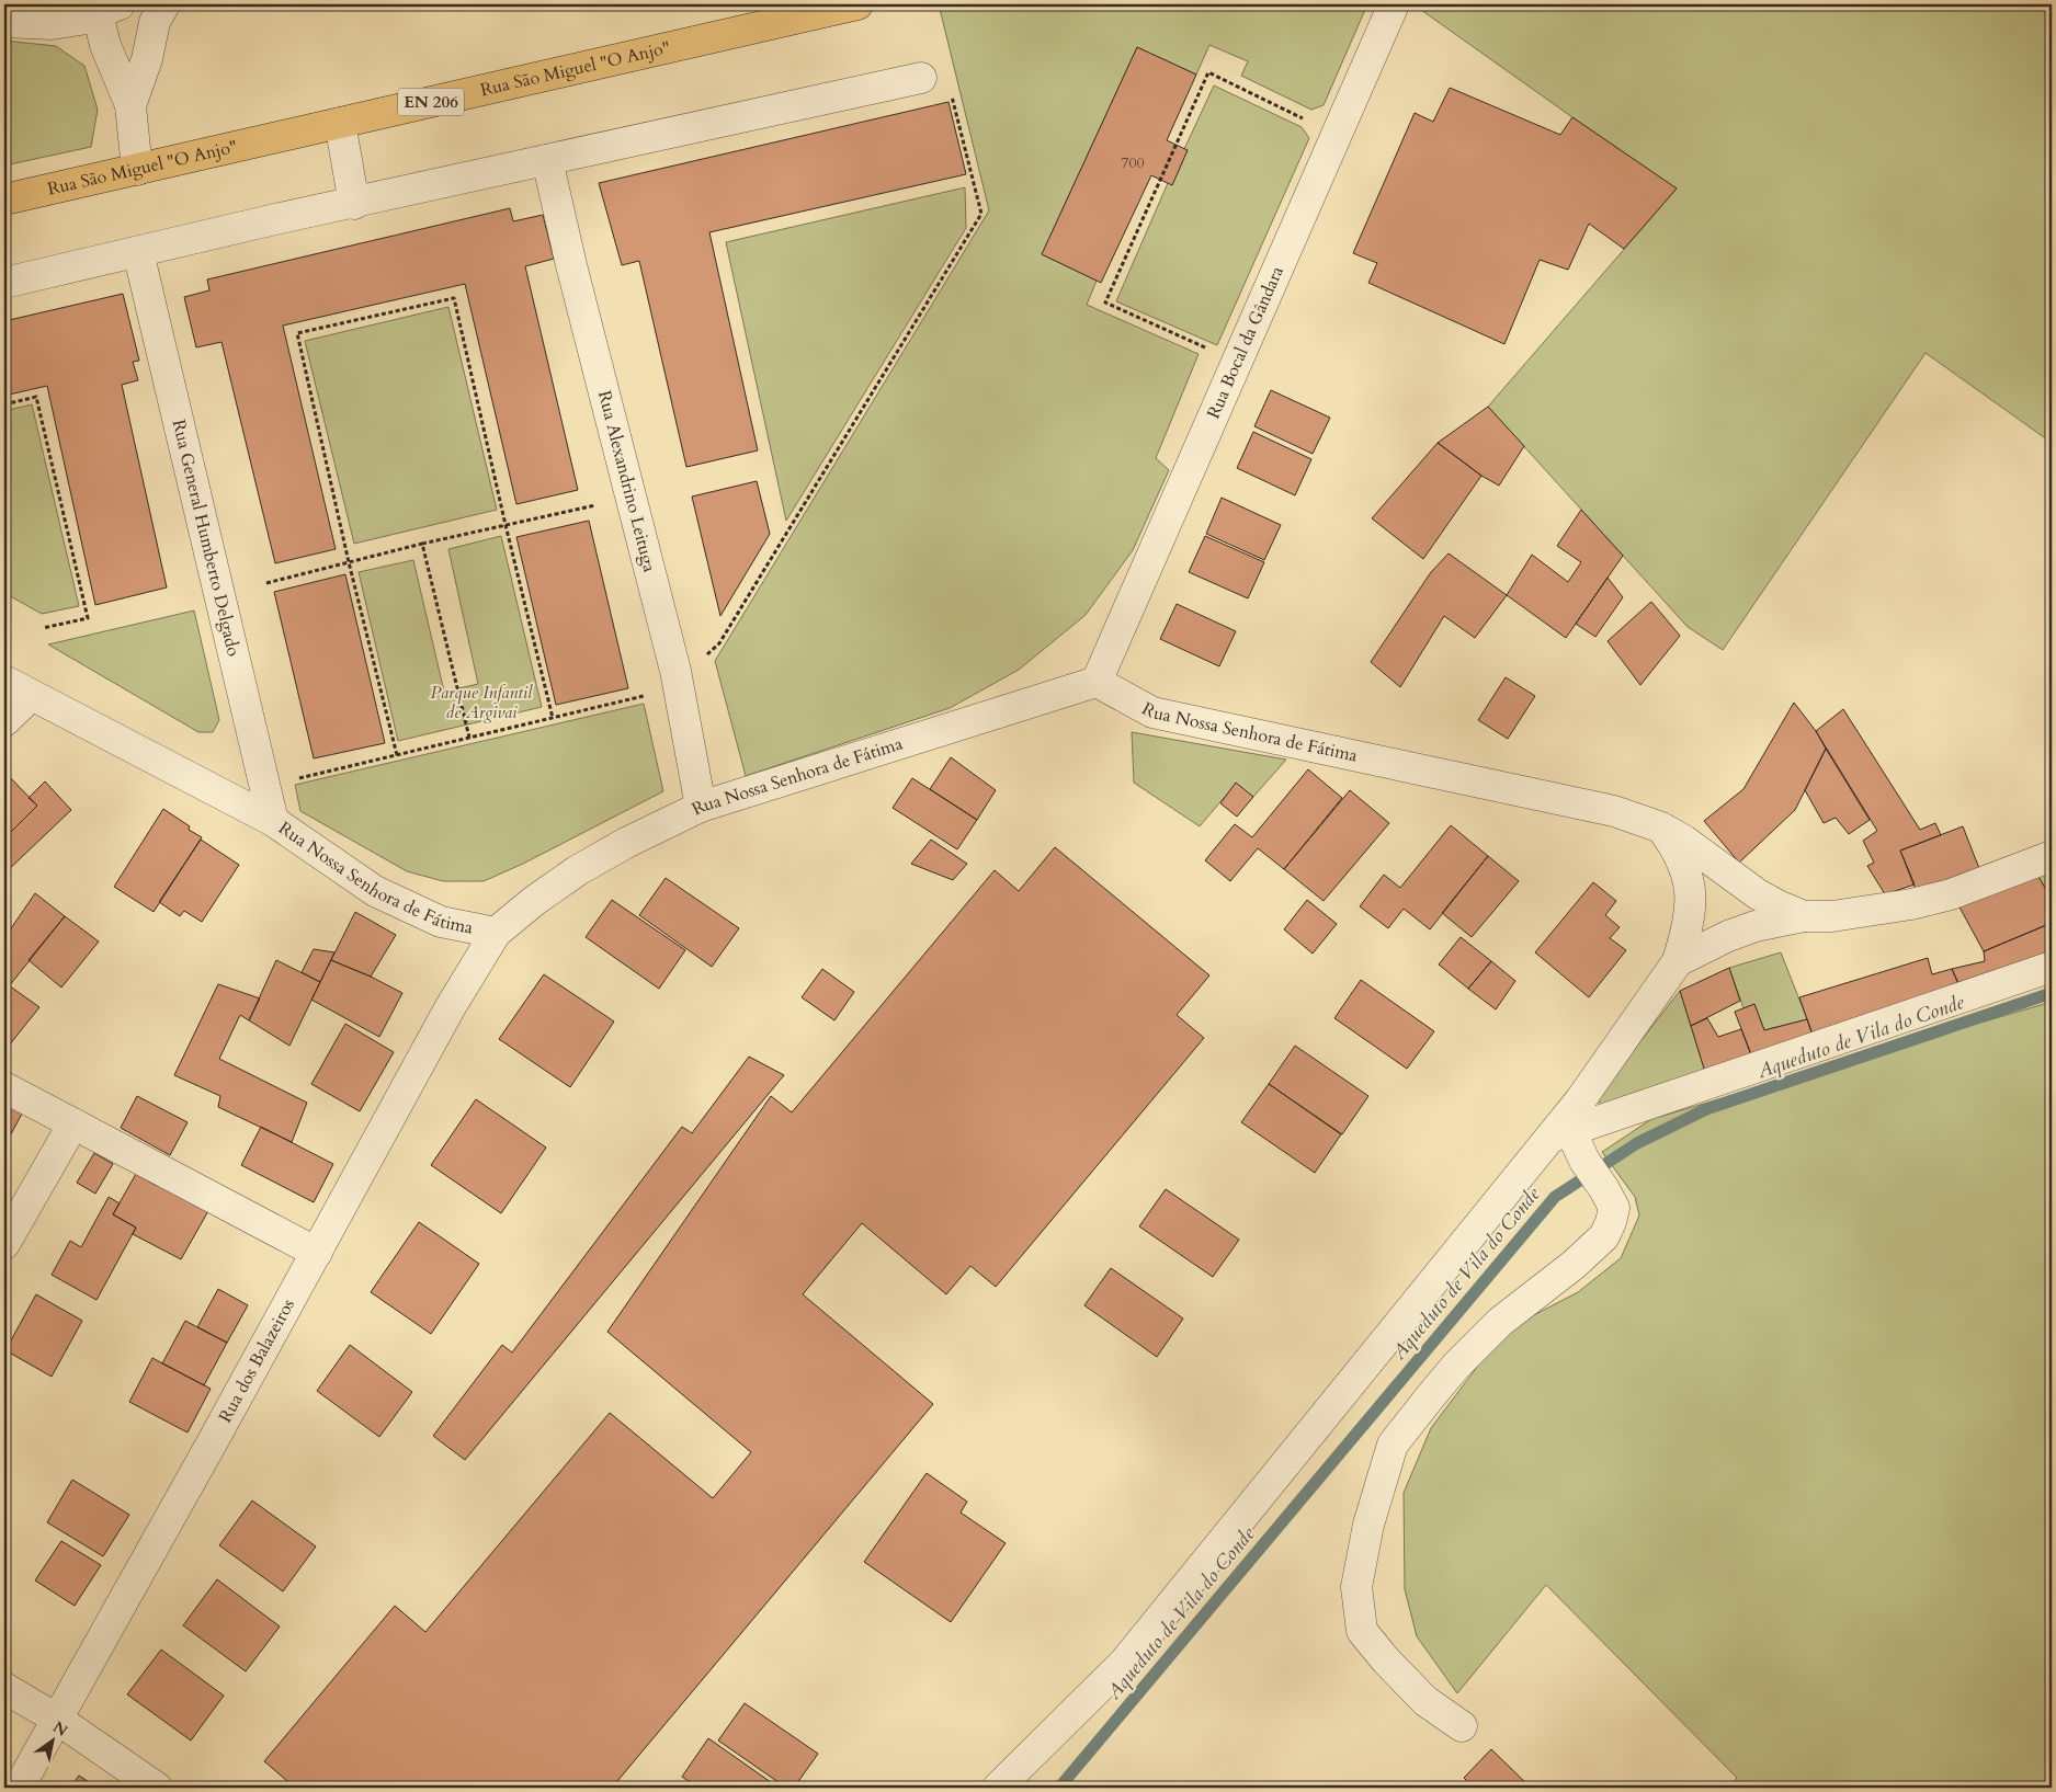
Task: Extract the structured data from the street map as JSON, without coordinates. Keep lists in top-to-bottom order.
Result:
{
  "streets": {
    "main road": ["Rua São Miguel \"O Anjo\"", "EN 206"],
    "street": [
      "Rua Bocal da Gândara",
      "Rua Alexandrino Leituga",
      "Rua General Humberto Delgado",
      "Rua Nossa Senhora de Fátima",
      "Rua dos Balazeiros"
    ]
  },
  "crossings": [
    ["Rua Bocal da Gândara", "Rua Nossa Senhora de Fátima"],
    ["Rua Alexandrino Leituga", "Rua Nossa Senhora de Fátima"],
    ["Rua General Humberto Delgado", "Rua Nossa Senhora de Fátima"],
    ["Rua Nossa Senhora de Fátima", "Rua dos Balazeiros"]
  ],
  "water": ["Aqueduto de Vila do Conde"],
  "parks": ["Parque Infantil de Argivai"],
  "house_numbers": ["700"],
  "north": "top right"
}
